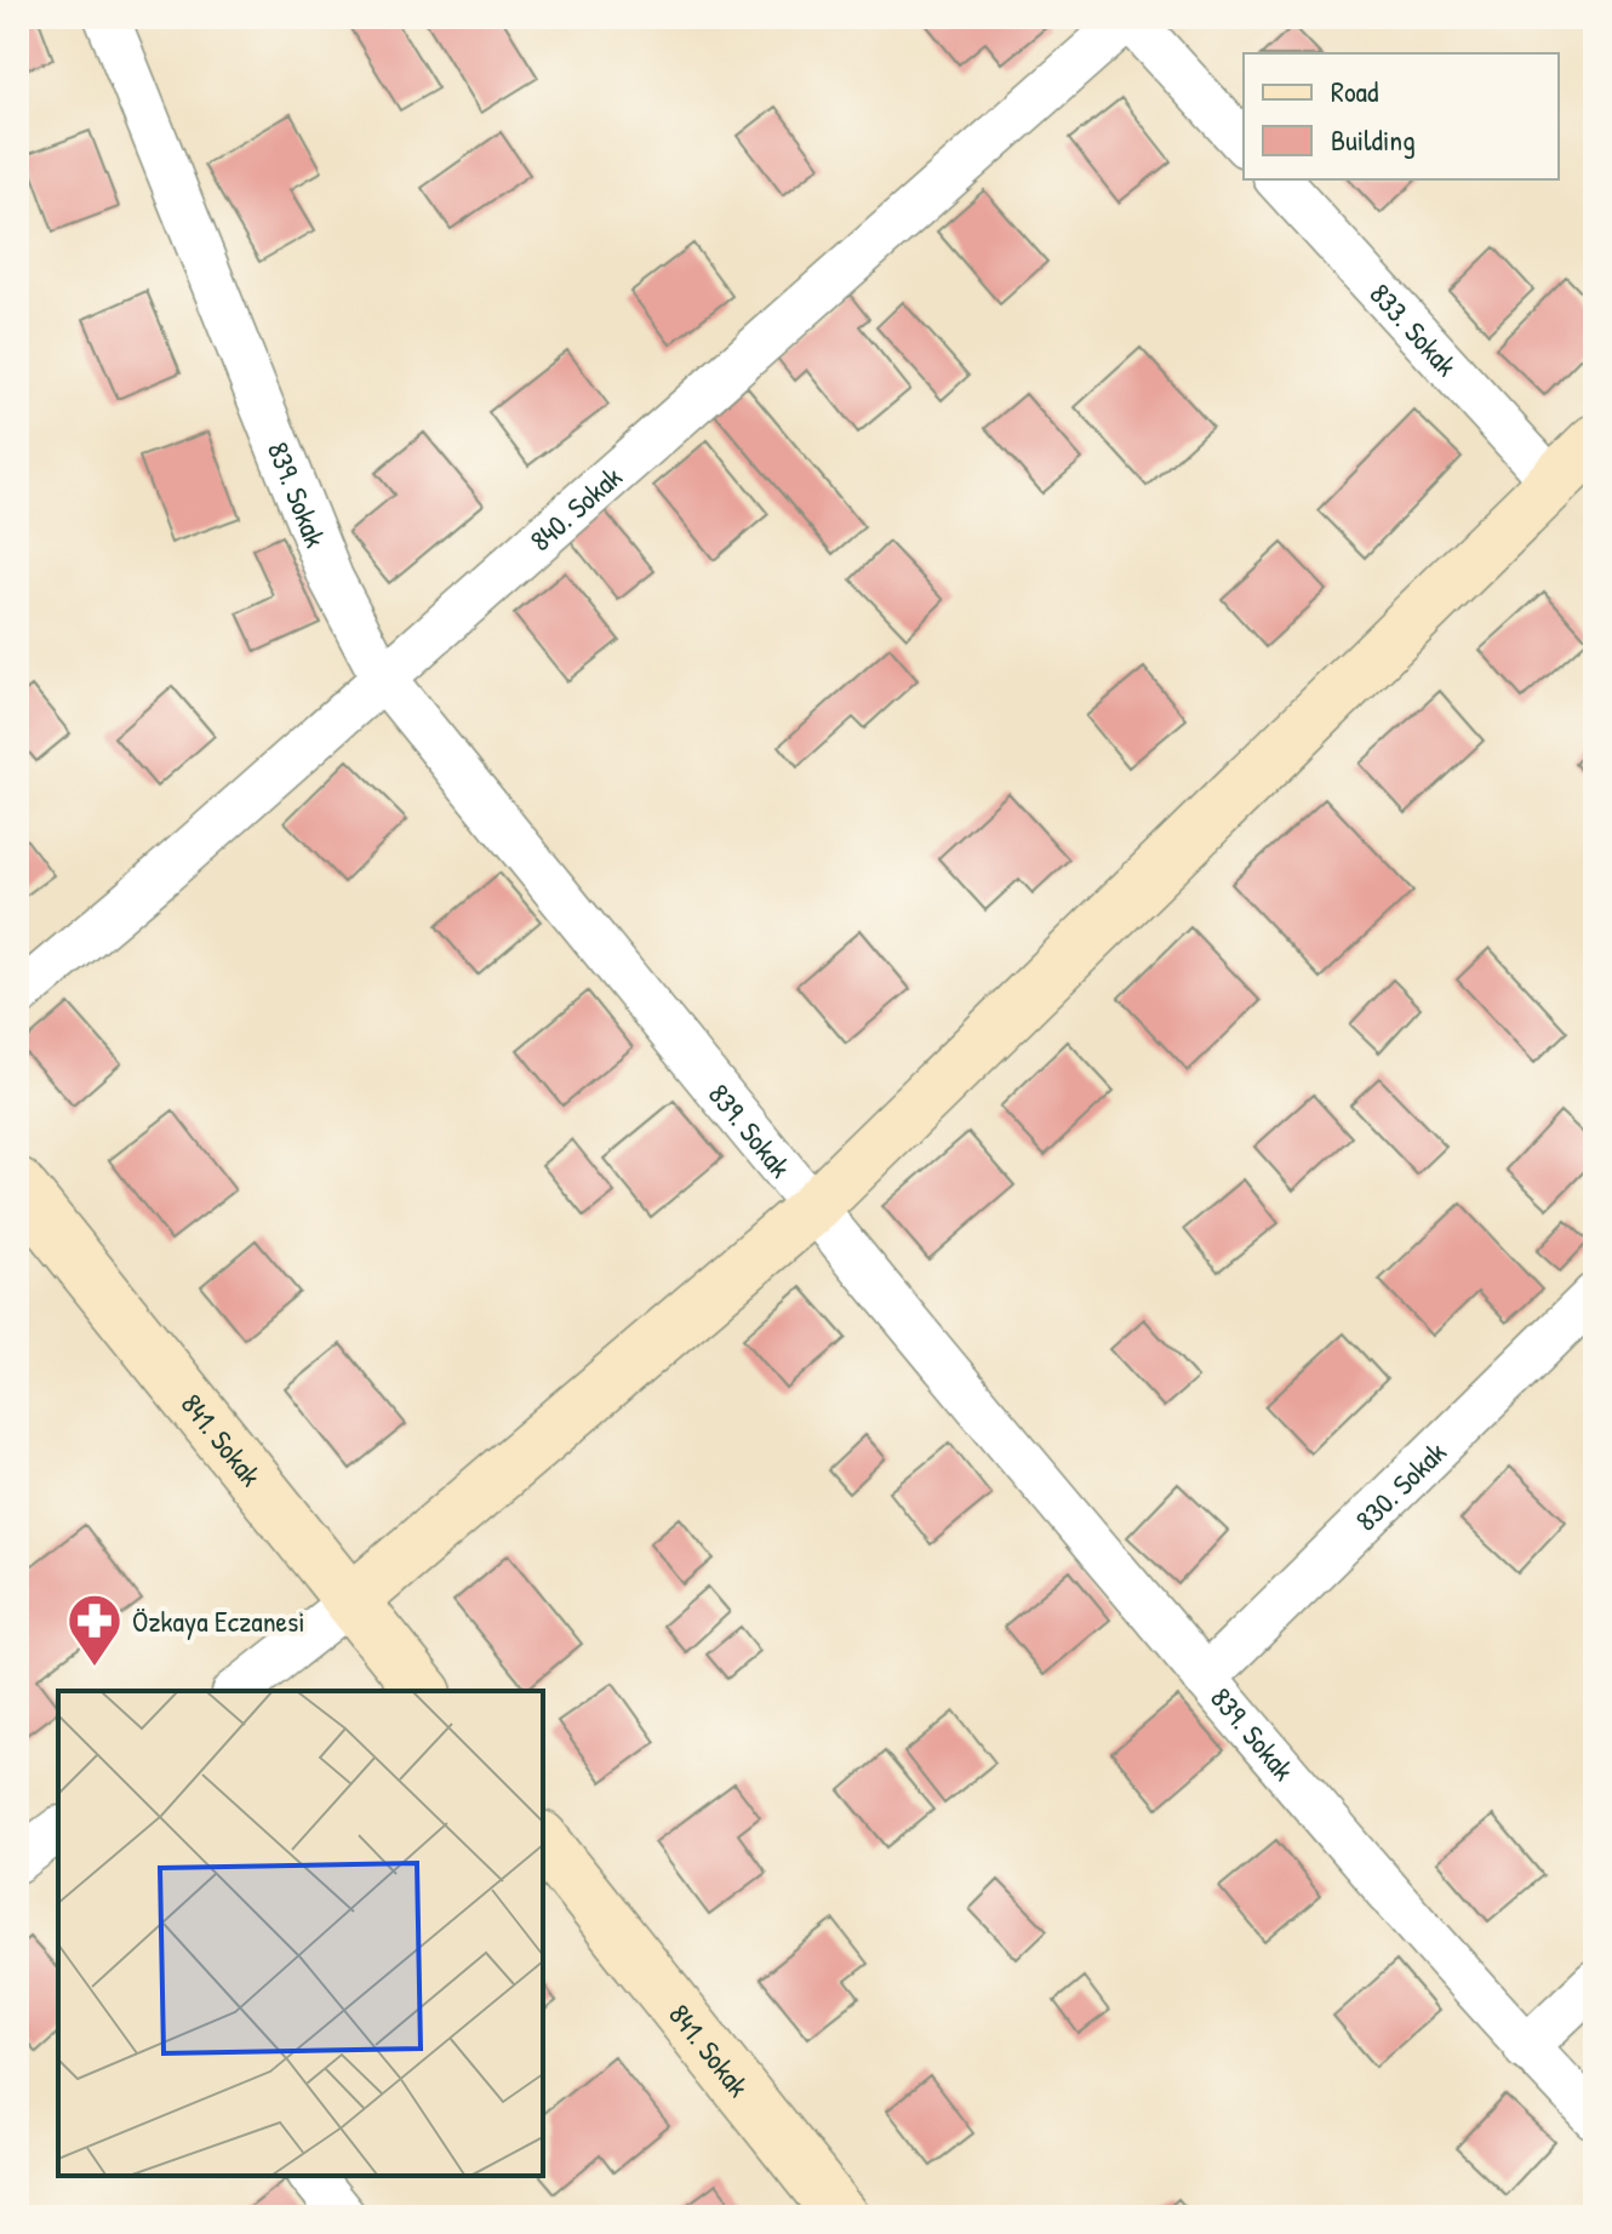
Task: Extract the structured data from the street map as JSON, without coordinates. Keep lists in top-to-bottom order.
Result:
{
  "streets": {
    "street": [
      "833. Sokak",
      "839. Sokak",
      "840. Sokak",
      "841. Sokak",
      "830. Sokak"
    ]
  },
  "crossings": [
    ["839. Sokak", "840. Sokak"],
    ["839. Sokak", "830. Sokak"]
  ],
  "places": {
    "pharmacy": ["Özkaya Eczanesi"]
  },
  "legend": ["Road", "Building"]
}
